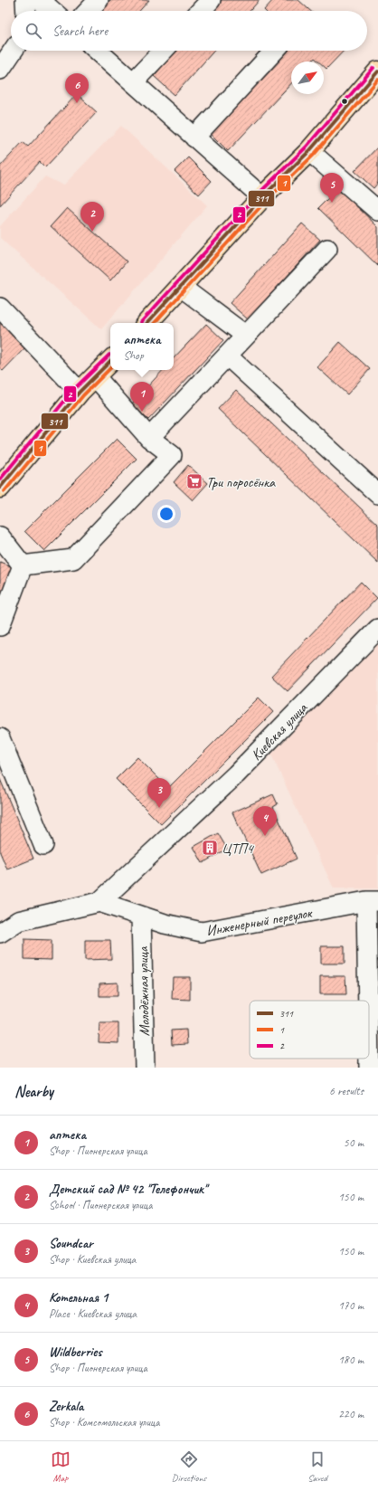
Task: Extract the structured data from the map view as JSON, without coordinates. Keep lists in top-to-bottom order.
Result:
{
  "streets": {
    "street": ["Киевская улица", "Инженерный переулок", "Молодёжная улица"]
  },
  "crossings": [
    ["Киевская улица", "Инженерный переулок"],
    ["Инженерный переулок", "Молодёжная улица"]
  ],
  "places": {
    "supermarket": ["Три поросёнка"],
    "building": ["ЦТП4"]
  },
  "lines": ["transit line 2", "transit line 311", "transit line 1"],
  "legend": ["311", "1", "2"],
  "north": "top right",
  "page": {
    "search": "Search here",
    "pins": [
      "6",
      "5",
      "2",
      "1",
      "3",
      "4"
    ],
    "popup": ["аптека", "Shop"],
    "heading": ["Nearby", "6 results"],
    "list": [
      {
        "mark": "1",
        "name": "аптека",
        "note": "Shop · Пионерская улица",
        "value": "50 m"
      },
      {
        "mark": "2",
        "name": "Детский сад № 42 \"Телефончик\"",
        "note": "School · Пионерская улица",
        "value": "150 m"
      },
      {
        "mark": "3",
        "name": "Soundcar",
        "note": "Shop · Киевская улица",
        "value": "150 m"
      },
      {
        "mark": "4",
        "name": "Котельная 1",
        "note": "Place · Киевская улица",
        "value": "170 m"
      },
      {
        "mark": "5",
        "name": "Wildberries",
        "note": "Shop · Пионерская улица",
        "value": "180 m"
      },
      {
        "mark": "6",
        "name": "Zerkala",
        "note": "Shop · Комсомольская улица",
        "value": "220 m"
      }
    ],
    "nav": ["Map", "Directions", "Saved"]
  }
}
